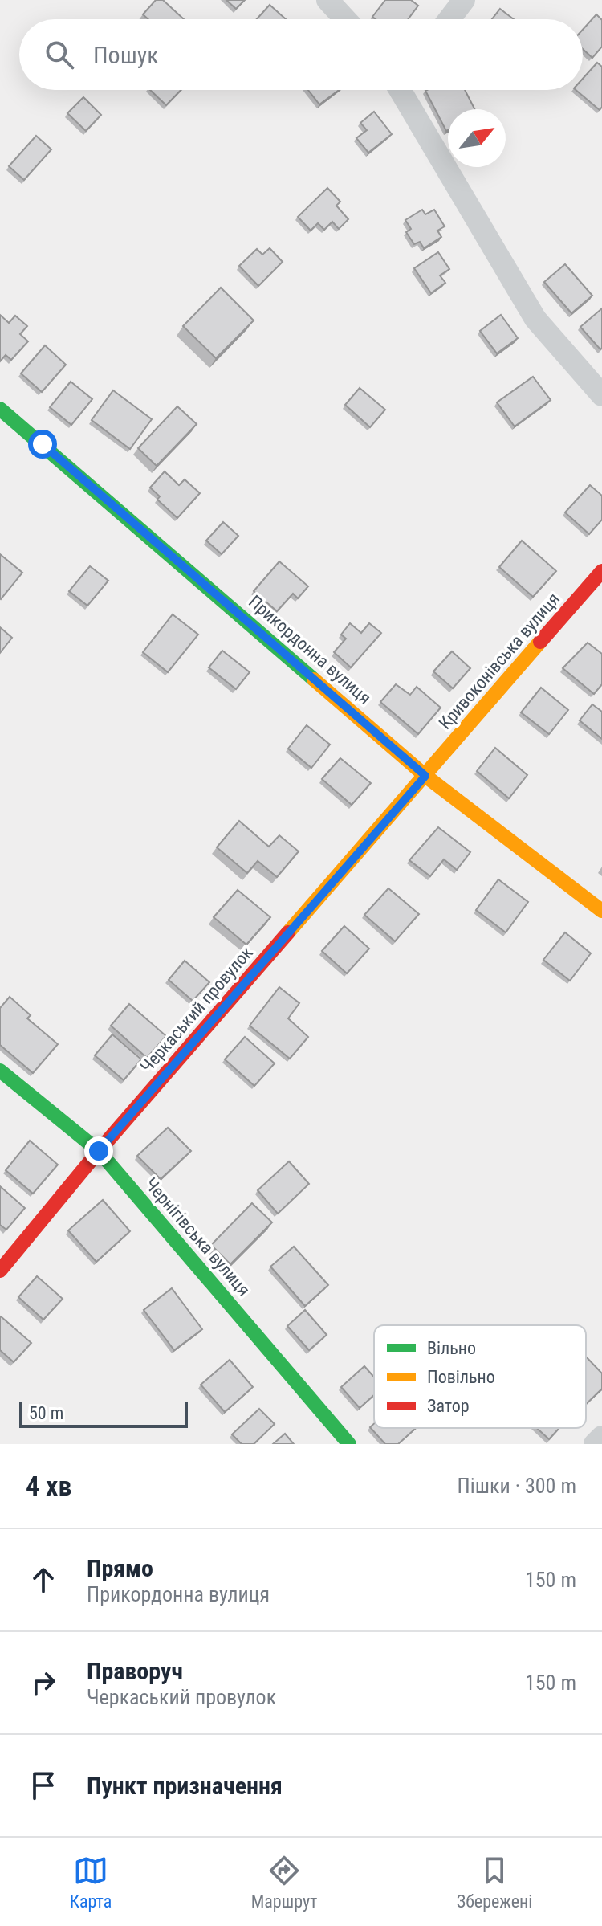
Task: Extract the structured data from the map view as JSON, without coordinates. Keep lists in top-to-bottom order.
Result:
{
  "streets": {
    "street": [
      "Прикордонна вулиця",
      "Кривоконівська вулиця",
      "Черкаський провулок",
      "Чернігівська вулиця"
    ]
  },
  "crossings": [
    ["Прикордонна вулиця", "Кривоконівська вулиця"],
    ["Прикордонна вулиця", "Черкаський провулок"],
    ["Кривоконівська вулиця", "Черкаський провулок"],
    ["Черкаський провулок", "Чернігівська вулиця"]
  ],
  "legend": ["Вільно", "Повільно", "Затор"],
  "scale_bar": "50 m",
  "north": "top right",
  "page": {
    "search": "Пошук",
    "scale": "50 m",
    "heading": ["4 хв", "Пішки · 300 m"],
    "list": [
      ["Прямо", "Прикордонна вулиця", "150 m"],
      ["Праворуч", "Черкаський провулок", "150 m"],
      "Пункт призначення"
    ],
    "nav": ["Карта", "Маршрут", "Збережені"]
  }
}
